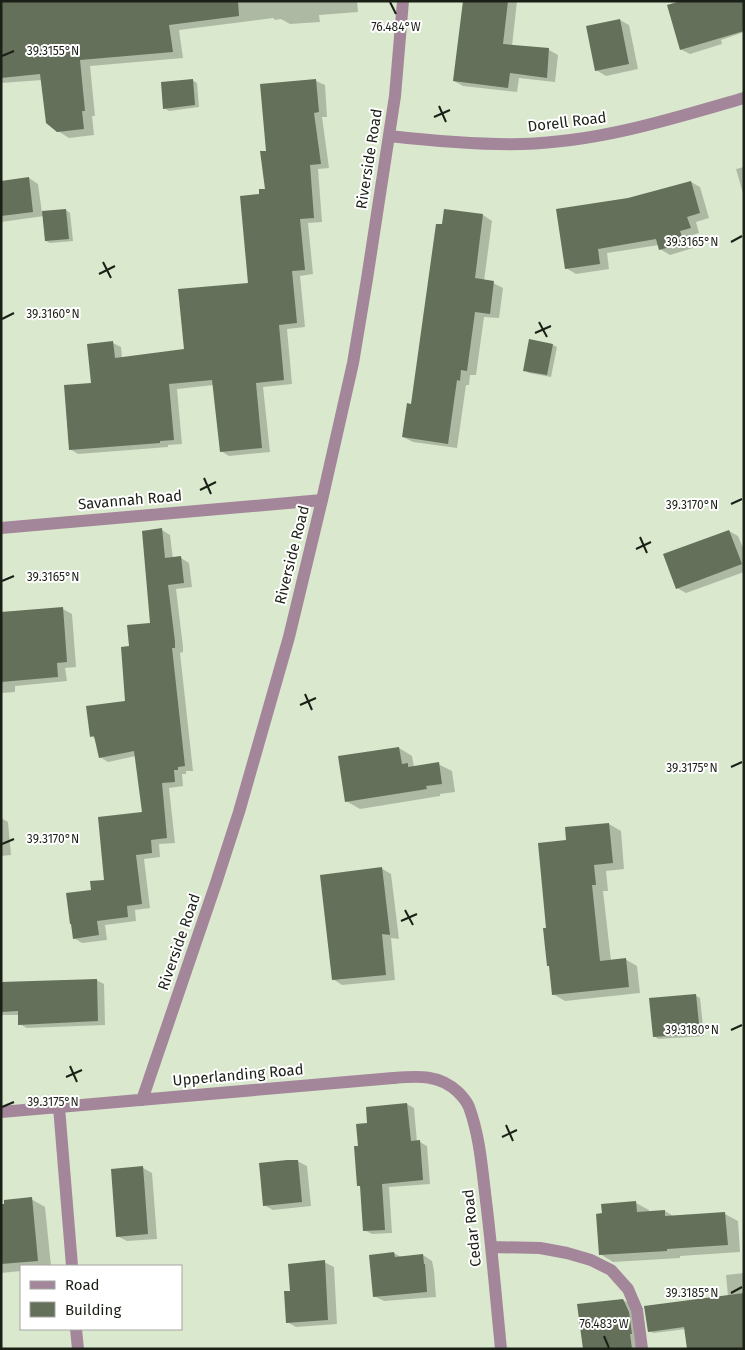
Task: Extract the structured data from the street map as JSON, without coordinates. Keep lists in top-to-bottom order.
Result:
{
  "streets": {
    "street": [
      "Dorell Road",
      "Riverside Road",
      "Savannah Road",
      "Upperlanding Road",
      "Cedar Road"
    ]
  },
  "crossings": [
    ["Dorell Road", "Riverside Road"],
    ["Riverside Road", "Savannah Road"],
    ["Riverside Road", "Upperlanding Road"],
    ["Upperlanding Road", "Cedar Road"]
  ],
  "legend": ["Road", "Building"],
  "coordinates": [
    "76.484°W",
    "39.3155°N",
    "39.3165°N",
    "39.3160°N",
    "39.3170°N",
    "39.3175°N",
    "39.3180°N",
    "39.3185°N",
    "76.483°W"
  ]
}
